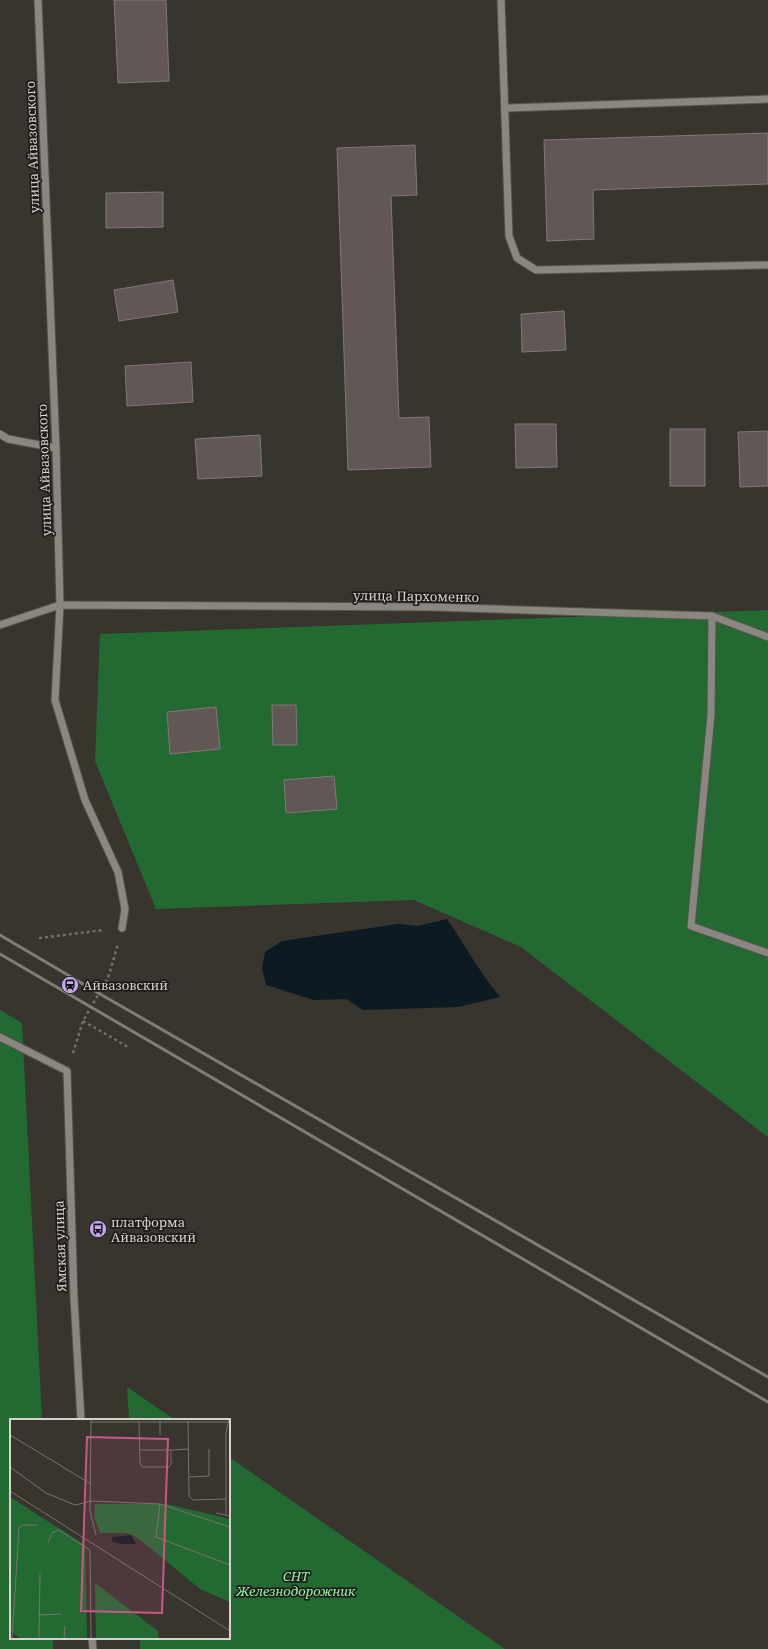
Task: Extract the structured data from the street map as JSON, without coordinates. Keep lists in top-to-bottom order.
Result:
{
  "streets": {
    "street": ["улица Айвазовского", "улица Пархоменко", "Ямская улица"]
  },
  "crossings": [
    ["улица Айвазовского", "улица Пархоменко"]
  ],
  "parks": ["СНТ Железнодорожник"],
  "places": {
    "station": ["Айвазовский"],
    "bus stop": ["платформа Айвазовский"]
  }
}
